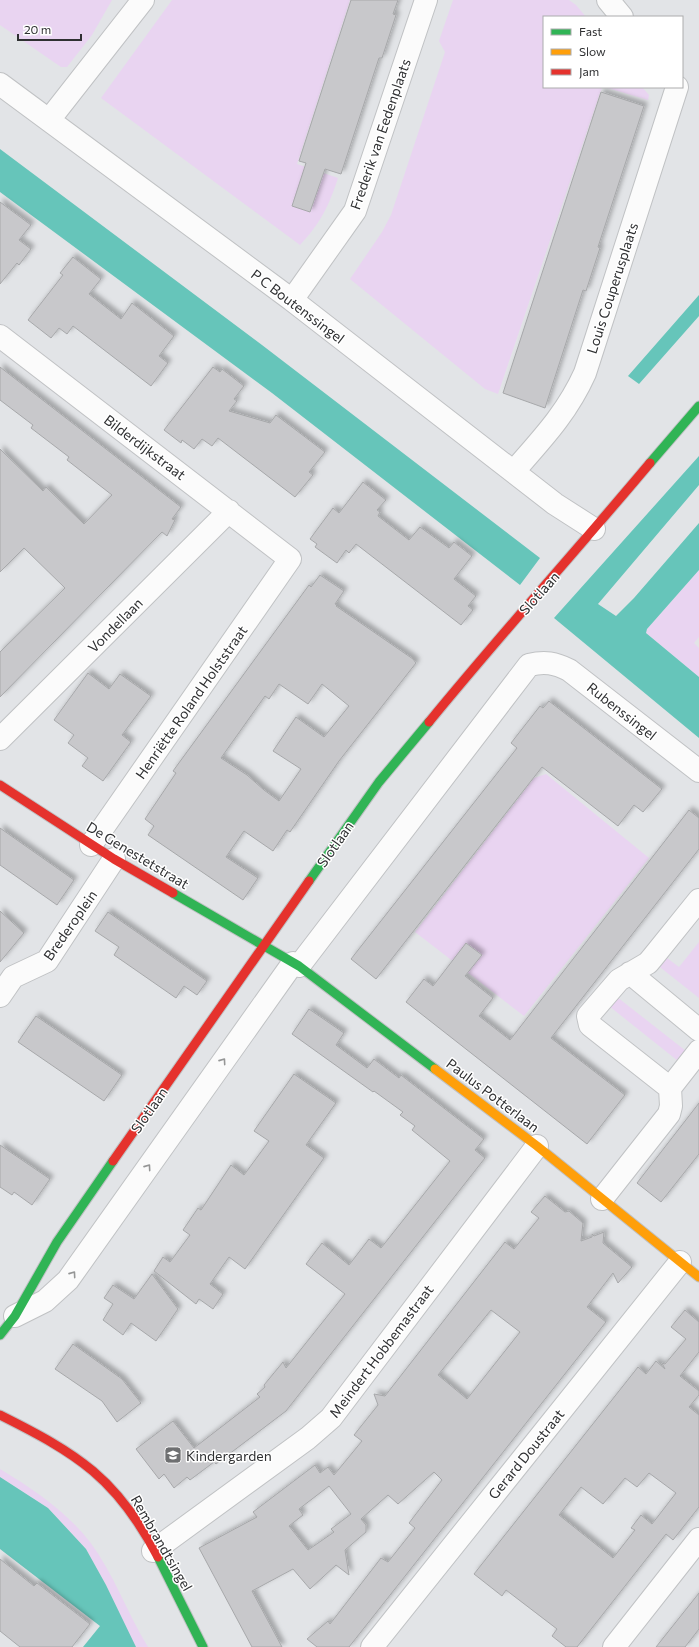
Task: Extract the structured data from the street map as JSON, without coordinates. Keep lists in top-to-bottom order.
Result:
{
  "streets": {
    "street": [
      "Frederik van Eedenplaats",
      "Louis Couperusplaats",
      "P C Boutenssingel",
      "Bilderdijkstraat",
      "Slotlaan",
      "Vondellaan",
      "Henriëtte Roland Holststraat",
      "Rubenssingel",
      "De Genestetstraat",
      "Brederoplein",
      "Paulus Potterlaan",
      "Meindert Hobbemastraat",
      "Gerard Doustraat",
      "Rembrandtsingel"
    ]
  },
  "crossings": [
    ["Frederik van Eedenplaats", "P C Boutenssingel"],
    ["Louis Couperusplaats", "P C Boutenssingel"],
    ["P C Boutenssingel", "Slotlaan"],
    ["Bilderdijkstraat", "Vondellaan"],
    ["Bilderdijkstraat", "Henriëtte Roland Holststraat"],
    ["Slotlaan", "Rubenssingel"],
    ["Slotlaan", "De Genestetstraat"],
    ["Slotlaan", "Paulus Potterlaan"],
    ["Henriëtte Roland Holststraat", "De Genestetstraat"],
    ["De Genestetstraat", "Brederoplein"],
    ["De Genestetstraat", "Paulus Potterlaan"],
    ["Paulus Potterlaan", "Meindert Hobbemastraat"],
    ["Paulus Potterlaan", "Gerard Doustraat"],
    ["Meindert Hobbemastraat", "Rembrandtsingel"]
  ],
  "places": {
    "school or university": ["Kindergarden"]
  },
  "legend": ["Fast", "Slow", "Jam"],
  "scale_bar": "20 m"
}
